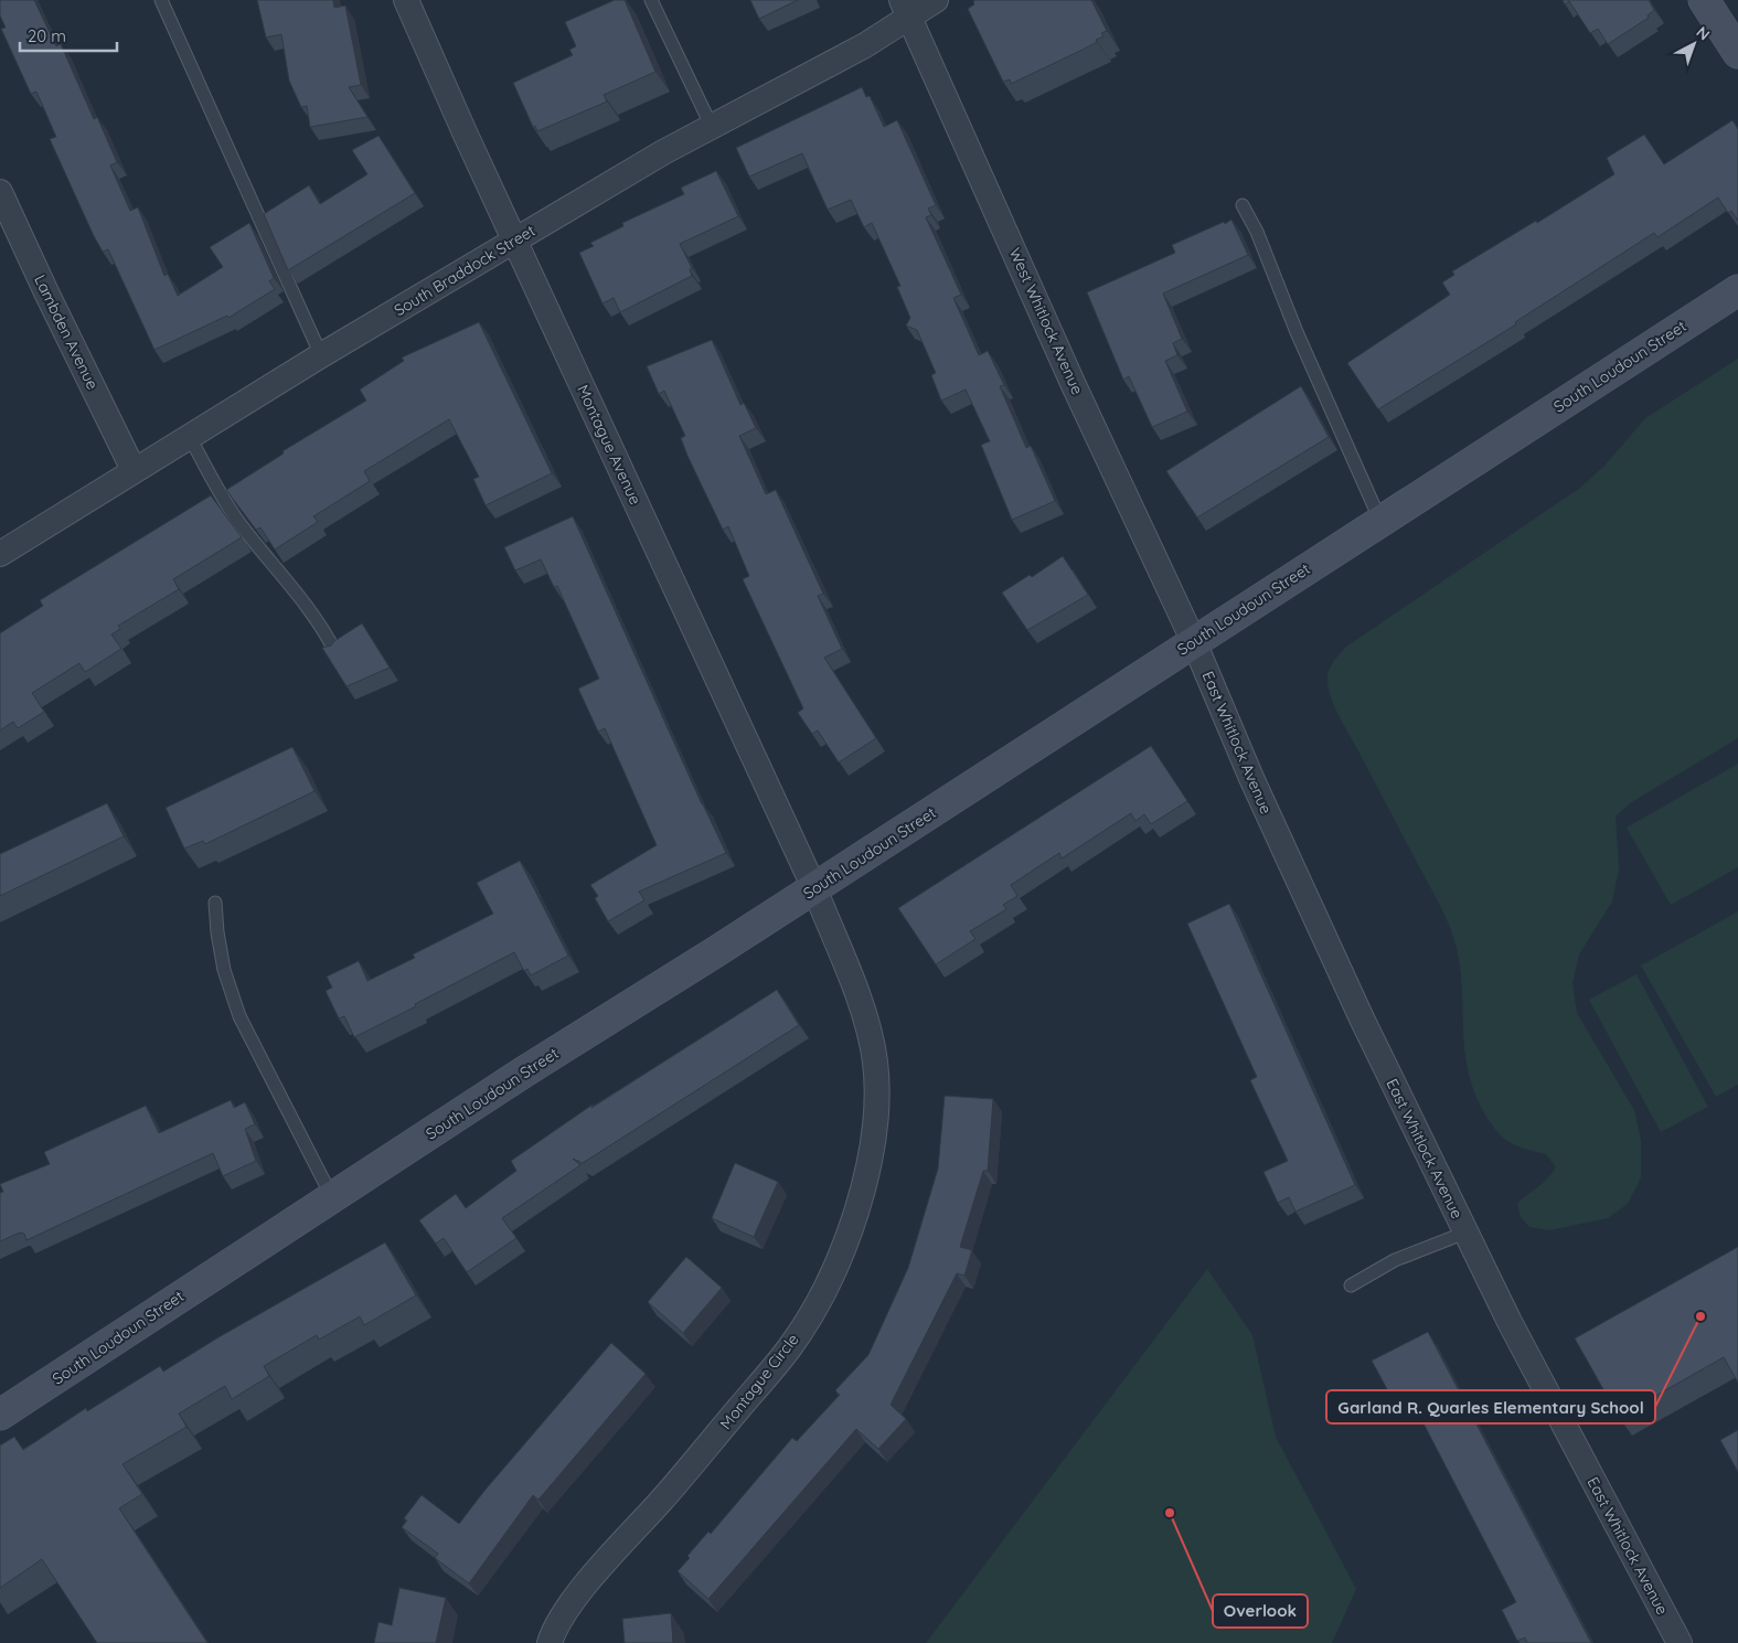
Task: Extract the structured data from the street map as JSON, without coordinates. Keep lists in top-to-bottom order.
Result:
{
  "streets": {
    "street": [
      "South Braddock Street",
      "West Whitlock Avenue",
      "Lambden Avenue",
      "South Loudoun Street",
      "Montague Avenue",
      "East Whitlock Avenue",
      "Montague Circle"
    ]
  },
  "crossings": [
    ["South Braddock Street", "West Whitlock Avenue"],
    ["South Braddock Street", "Lambden Avenue"],
    ["South Braddock Street", "Montague Avenue"],
    ["West Whitlock Avenue", "South Loudoun Street"],
    ["West Whitlock Avenue", "East Whitlock Avenue"],
    ["South Loudoun Street", "Montague Avenue"],
    ["South Loudoun Street", "East Whitlock Avenue"],
    ["South Loudoun Street", "Montague Circle"],
    ["Montague Avenue", "Montague Circle"]
  ],
  "places": ["Garland R. Quarles Elementary School", "Overlook"],
  "scale_bar": "20 m",
  "north": "top right"
}
